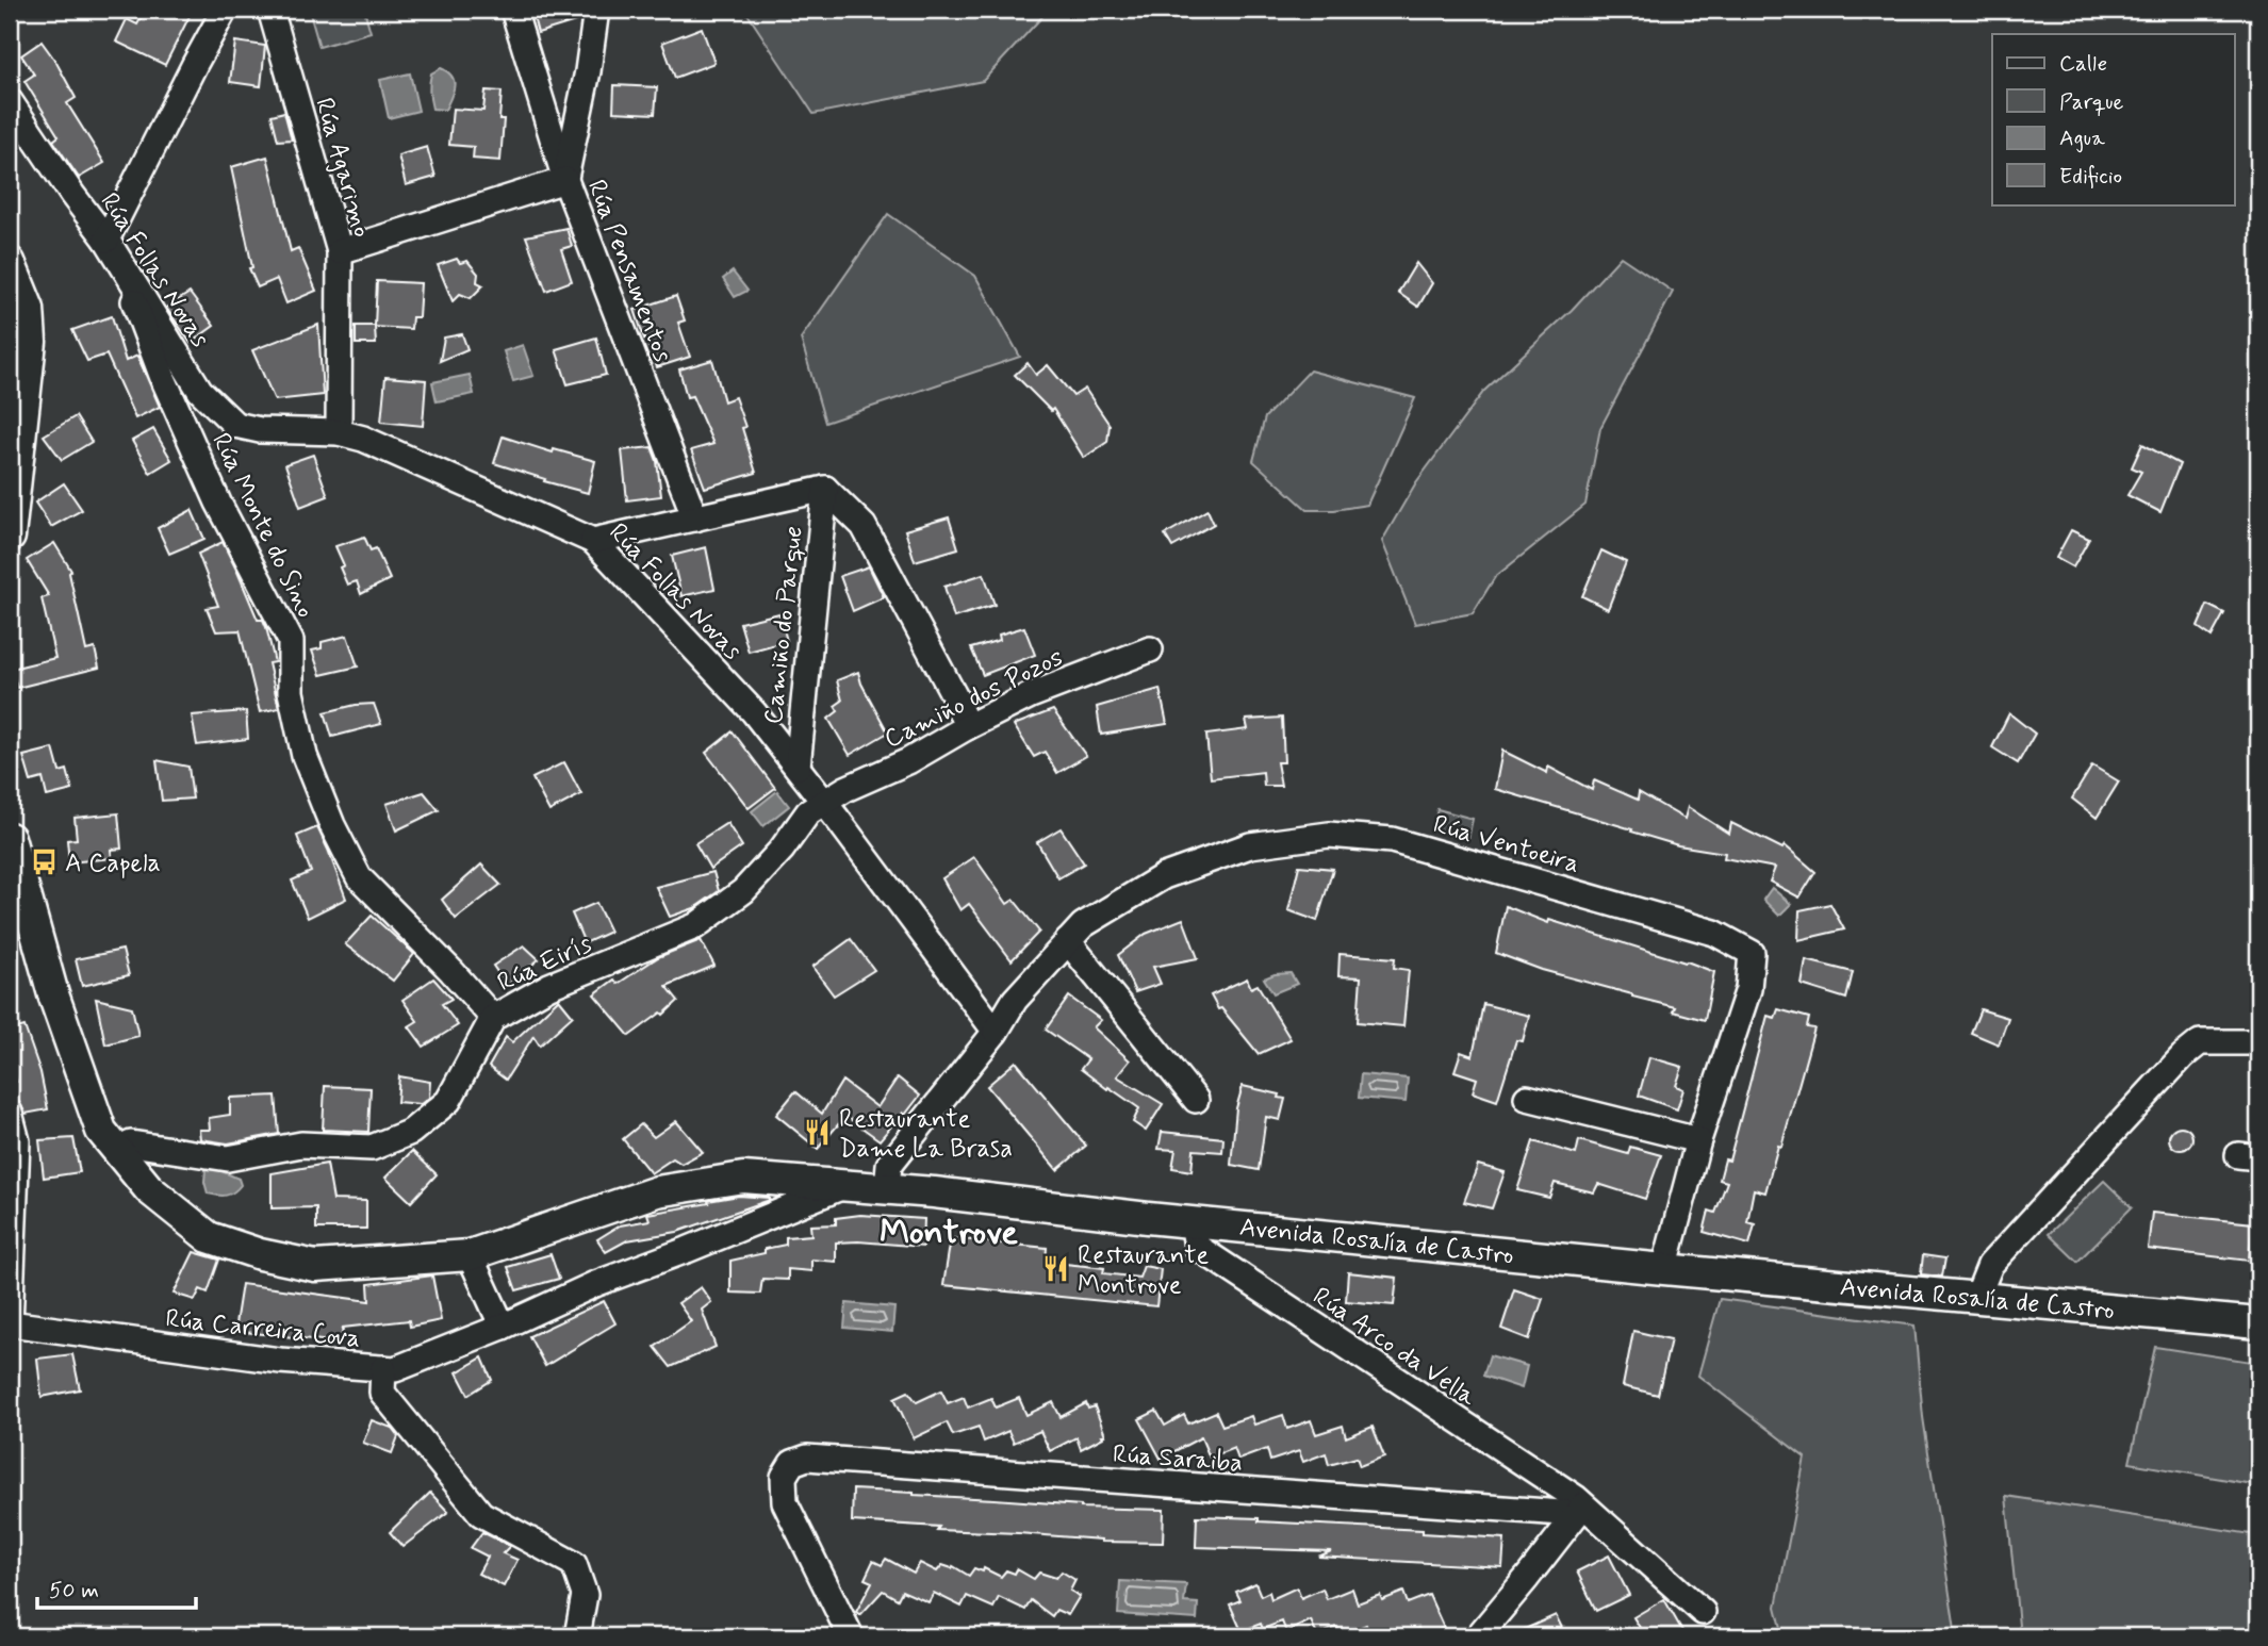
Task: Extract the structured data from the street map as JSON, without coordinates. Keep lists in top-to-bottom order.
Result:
{
  "streets": {
    "street": [
      "Rúa Agarimo",
      "Rúa Follas Novas",
      "Rúa Pensamentos",
      "Rúa Monte do Sino",
      "Camiño do Parque",
      "Camiño dos Pozos",
      "Rúa Ventoeira",
      "Rúa Eirís",
      "Avenida Rosalía de Castro",
      "Rúa Carreira Cova",
      "Rúa Arco da Vella",
      "Rúa Saraiba"
    ]
  },
  "crossings": [
    ["Rúa Agarimo", "Rúa Follas Novas"],
    ["Rúa Agarimo", "Rúa Pensamentos"],
    ["Rúa Follas Novas", "Rúa Monte do Sino"],
    ["Rúa Follas Novas", "Camiño do Parque"],
    ["Rúa Follas Novas", "Camiño dos Pozos"],
    ["Rúa Follas Novas", "Rúa Ventoeira"],
    ["Rúa Follas Novas", "Rúa Eirís"],
    ["Rúa Monte do Sino", "Rúa Eirís"],
    ["Camiño dos Pozos", "Rúa Eirís"],
    ["Rúa Ventoeira", "Avenida Rosalía de Castro"],
    ["Rúa Eirís", "Avenida Rosalía de Castro"],
    ["Avenida Rosalía de Castro", "Rúa Carreira Cova"],
    ["Avenida Rosalía de Castro", "Rúa Arco da Vella"],
    ["Rúa Arco da Vella", "Rúa Saraiba"]
  ],
  "districts": ["Montrove"],
  "places": {
    "bus stop": ["A Capela"],
    "restaurant": ["Restaurante Dame La Brasa", "Restaurante Montrove"]
  },
  "legend": [
    "Calle",
    "Parque",
    "Agua",
    "Edificio"
  ],
  "scale_bar": "50 m"
}
